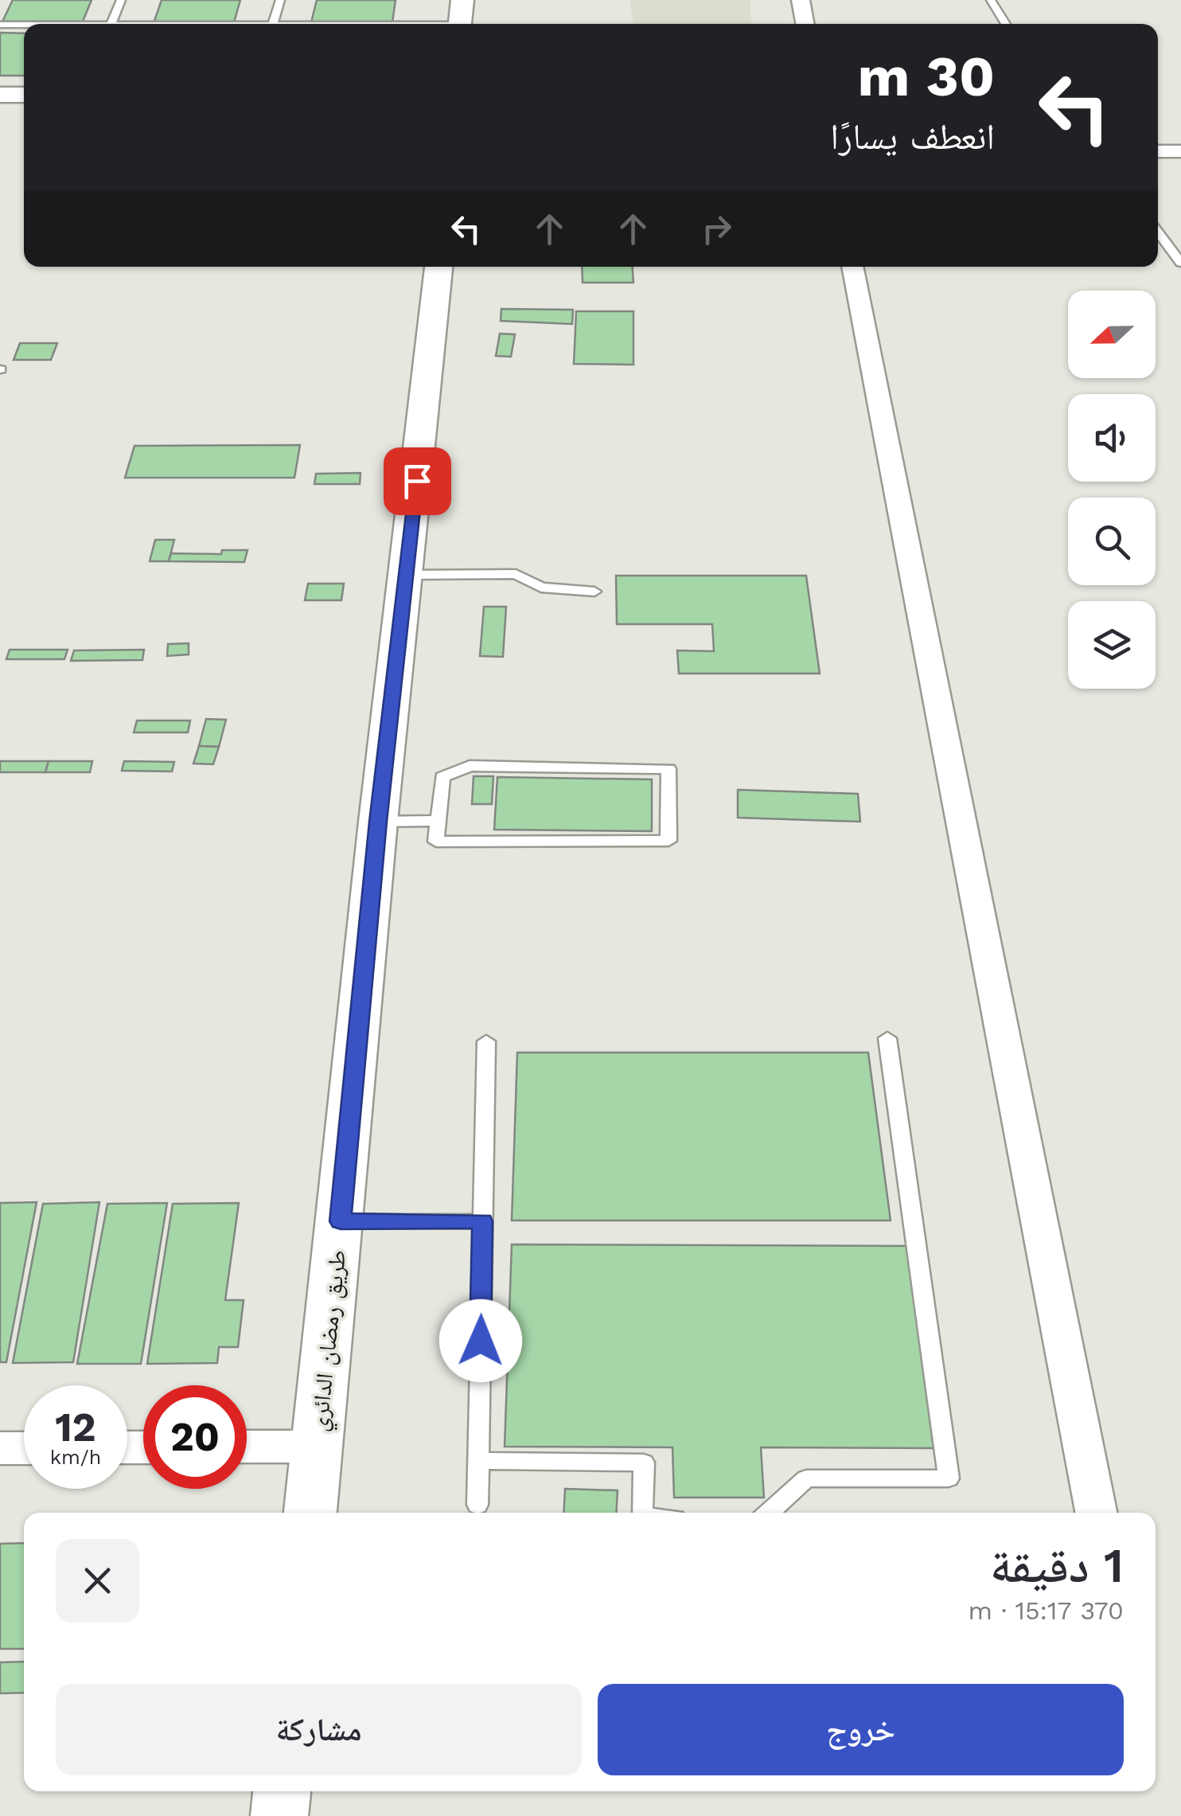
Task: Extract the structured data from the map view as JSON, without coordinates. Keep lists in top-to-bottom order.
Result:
{
  "streets": {
    "street": ["طريق رمضان الدائري"]
  },
  "north": "left",
  "page": {
    "turn": ["30 m", "انعطف يسارًا"],
    "speed": "12 km/h",
    "limit": "20",
    "heading": ["1 دقيقة", "370 m · 15:17"],
    "buttons": ["خروج", "مشاركة"]
  }
}
